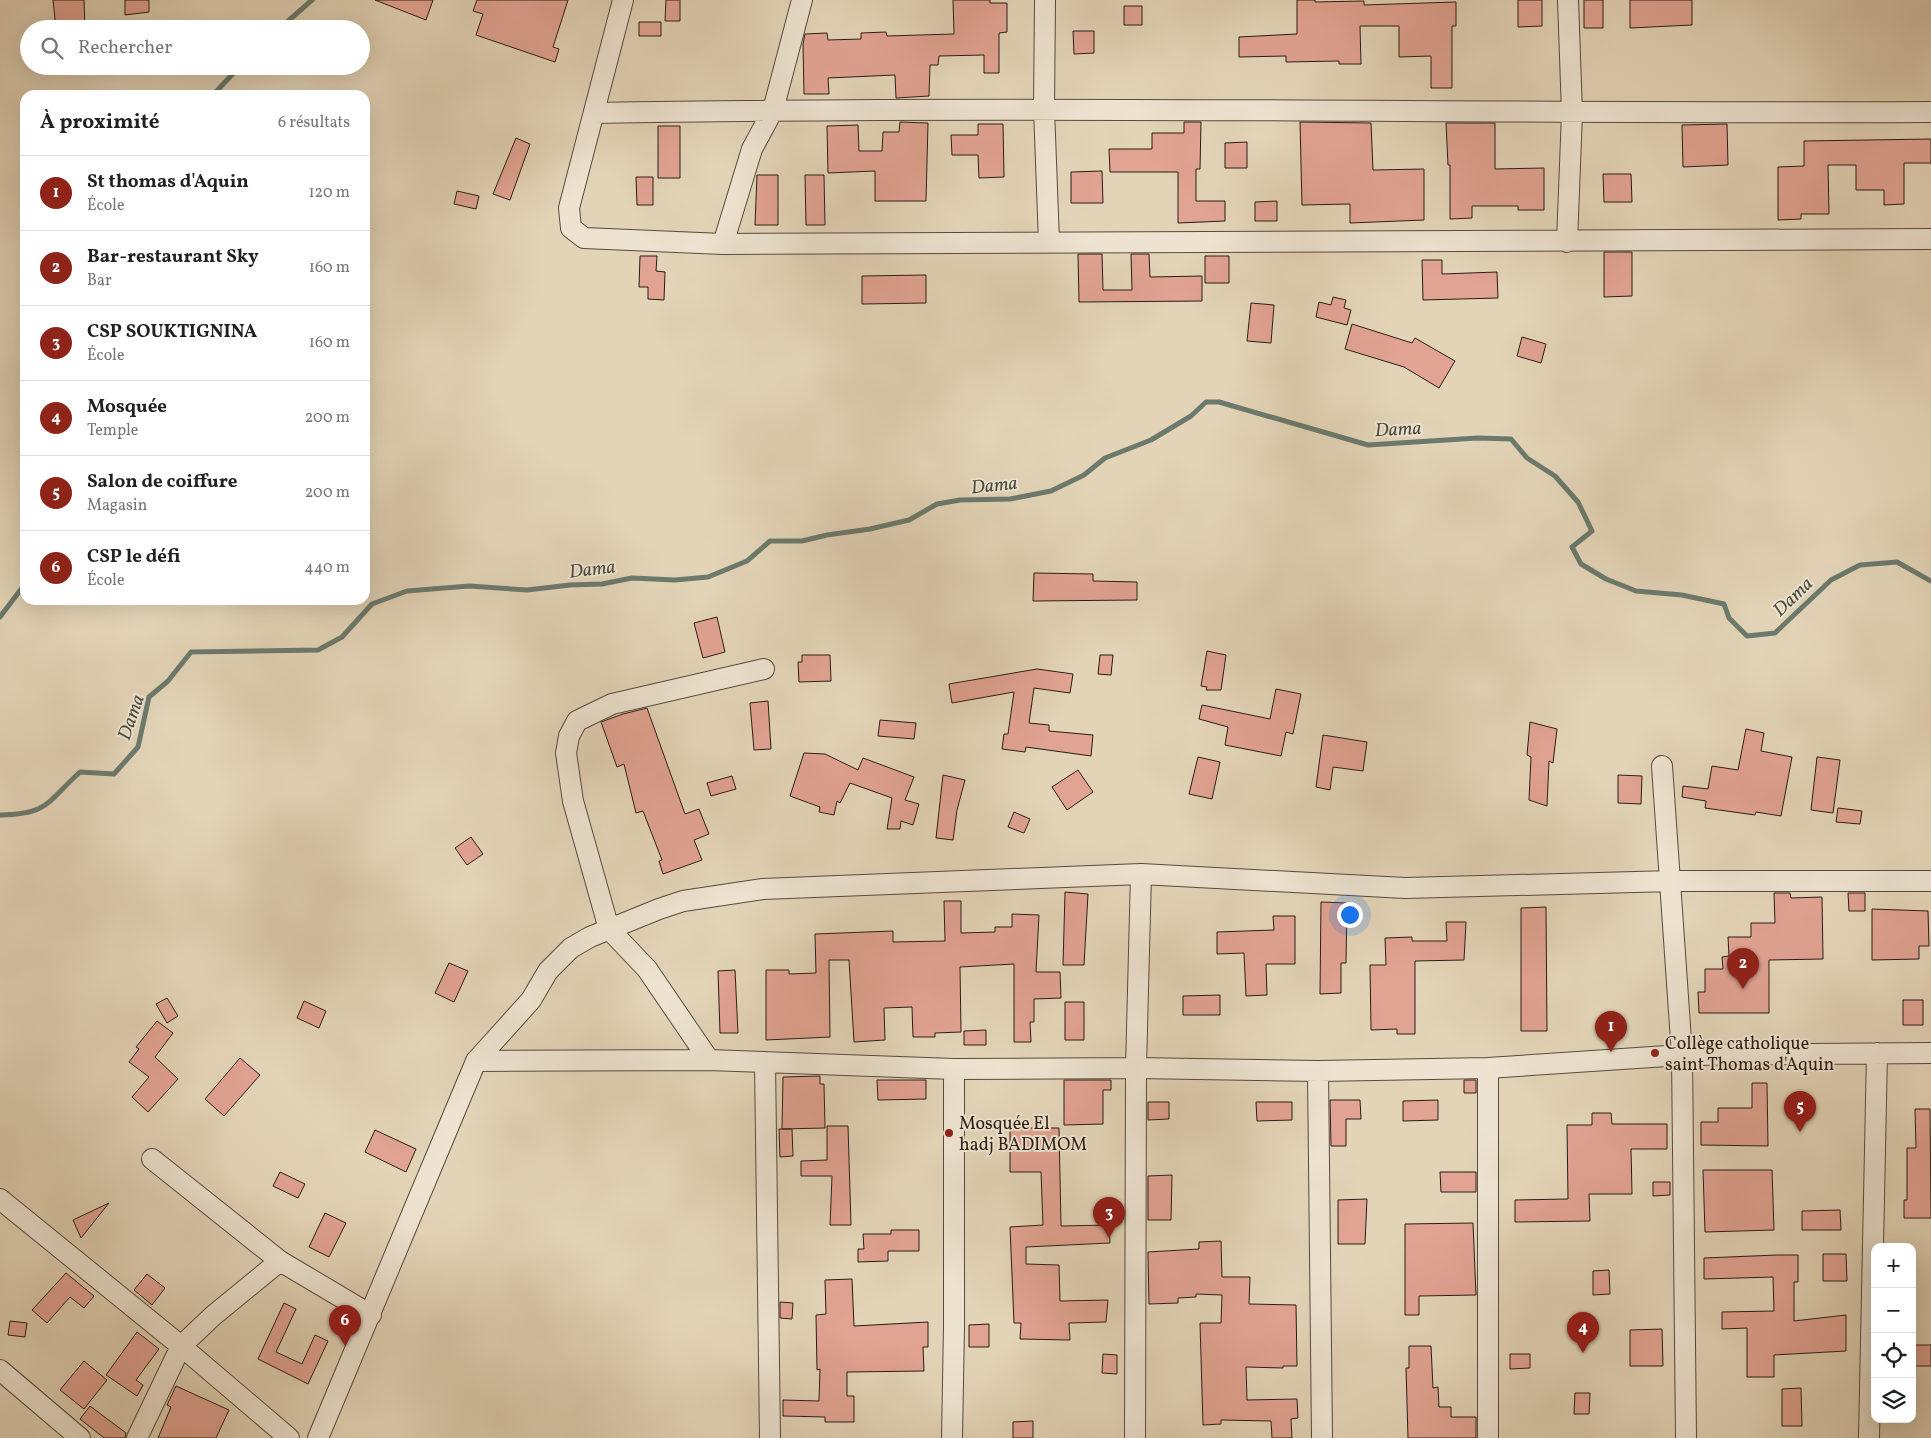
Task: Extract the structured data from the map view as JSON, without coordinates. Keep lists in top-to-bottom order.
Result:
{
  "water": ["Dama"],
  "places": ["Collège catholique saint Thomas d'Aquin", "Mosquée El hadj BADIMOM"],
  "page": {
    "search": "Rechercher",
    "heading": ["À proximité", "6 résultats"],
    "list": [
      {
        "mark": "1",
        "name": "St thomas d'Aquin",
        "note": "École",
        "value": "120 m"
      },
      {
        "mark": "2",
        "name": "Bar-restaurant Sky",
        "note": "Bar",
        "value": "160 m"
      },
      {
        "mark": "3",
        "name": "CSP SOUKTIGNINA",
        "note": "École",
        "value": "160 m"
      },
      {
        "mark": "4",
        "name": "Mosquée",
        "note": "Temple",
        "value": "200 m"
      },
      {
        "mark": "5",
        "name": "Salon de coiffure",
        "note": "Magasin",
        "value": "200 m"
      },
      {
        "mark": "6",
        "name": "CSP le défi",
        "note": "École",
        "value": "440 m"
      }
    ],
    "pins": [
      "2",
      "1",
      "5",
      "3",
      "6",
      "4"
    ],
    "map_buttons": ["+", "−"]
  }
}
